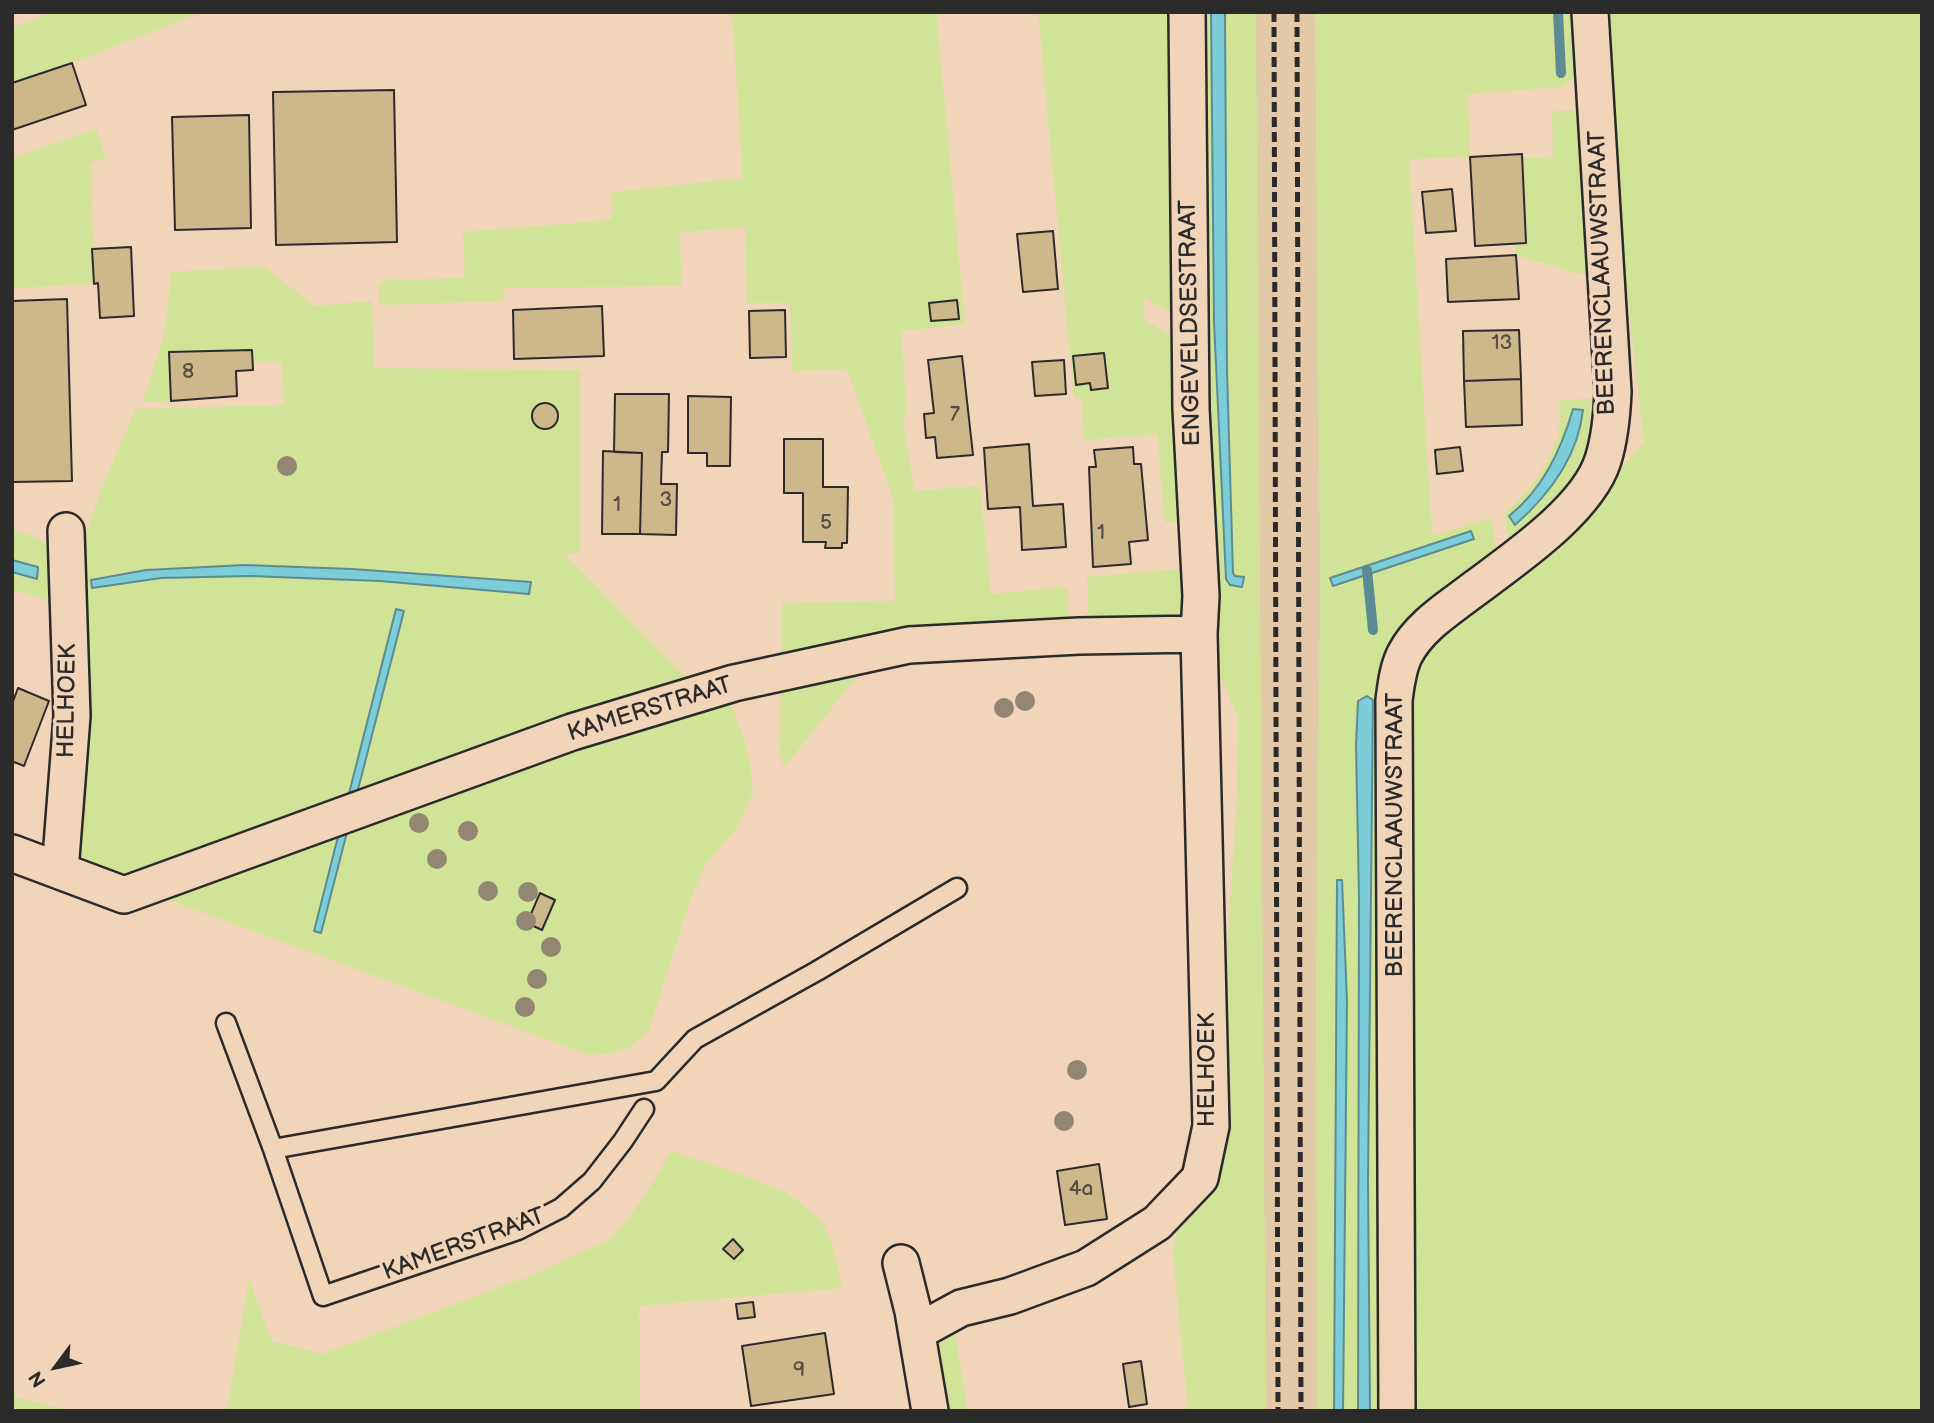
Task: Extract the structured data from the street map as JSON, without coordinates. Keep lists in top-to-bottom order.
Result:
{
  "streets": {
    "street": [
      "BEERENCLAAUWSTRAAT",
      "ENGEVELDSESTRAAT",
      "HELHOEK",
      "KAMERSTRAAT"
    ]
  },
  "crossings": [
    ["ENGEVELDSESTRAAT", "HELHOEK"],
    ["ENGEVELDSESTRAAT", "KAMERSTRAAT"],
    ["HELHOEK", "KAMERSTRAAT"]
  ],
  "house_numbers": [
    "13",
    "8",
    "7",
    "3",
    "1",
    "5",
    "1",
    "4a",
    "9"
  ],
  "north": "bottom left"
}
